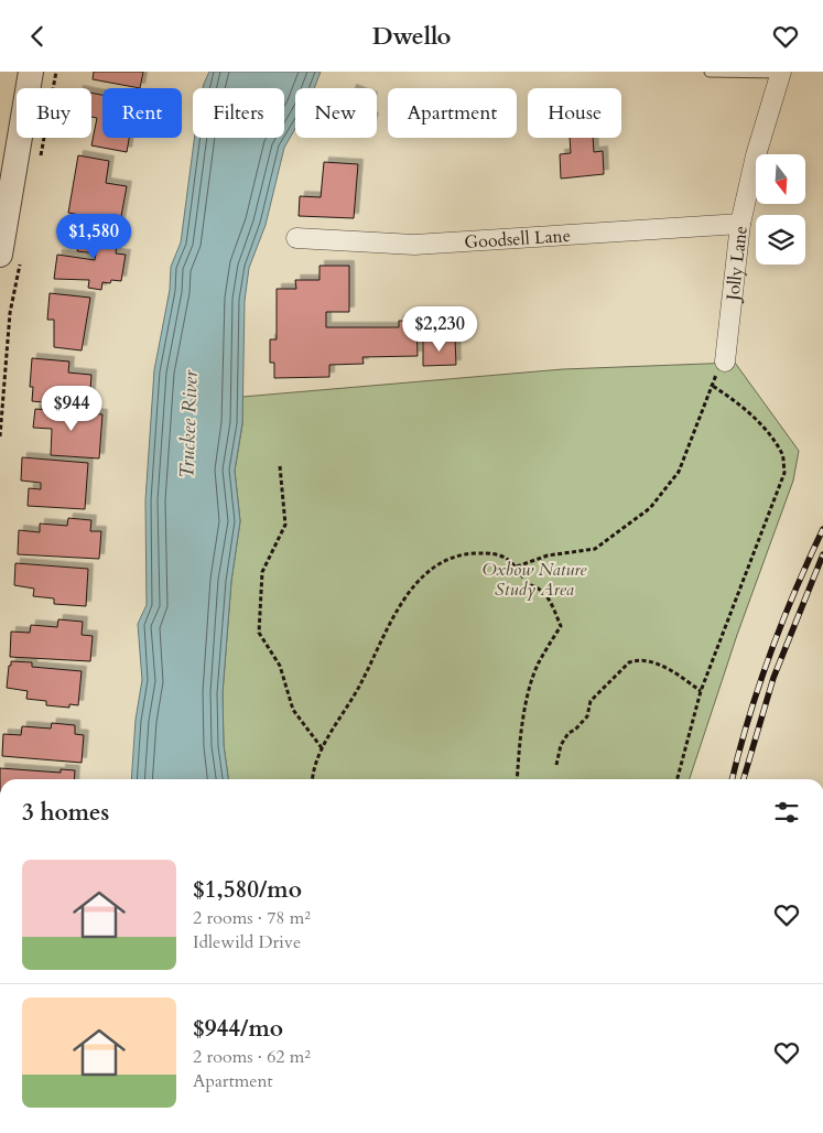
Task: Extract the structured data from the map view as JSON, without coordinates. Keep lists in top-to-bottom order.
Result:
{
  "streets": {
    "street": ["Goodsell Lane", "Jolly Lane"]
  },
  "crossings": [
    ["Goodsell Lane", "Jolly Lane"]
  ],
  "water": ["Truckee River"],
  "parks": ["Oxbow Nature Study Area"],
  "north": "bottom",
  "page": {
    "header": "Dwello",
    "chip": [
      "Buy",
      "Rent",
      "Filters",
      "New",
      "Apartment",
      "House"
    ],
    "price": ["$1,580", "$2,230", "$944"],
    "heading": "3 homes",
    "list": [
      {
        "name": "$1,580/mo",
        "note": "2 rooms · 78 m² · Idlewild Drive"
      },
      {
        "name": "$944/mo",
        "note": "2 rooms · 62 m² · Apartment"
      }
    ]
  }
}
